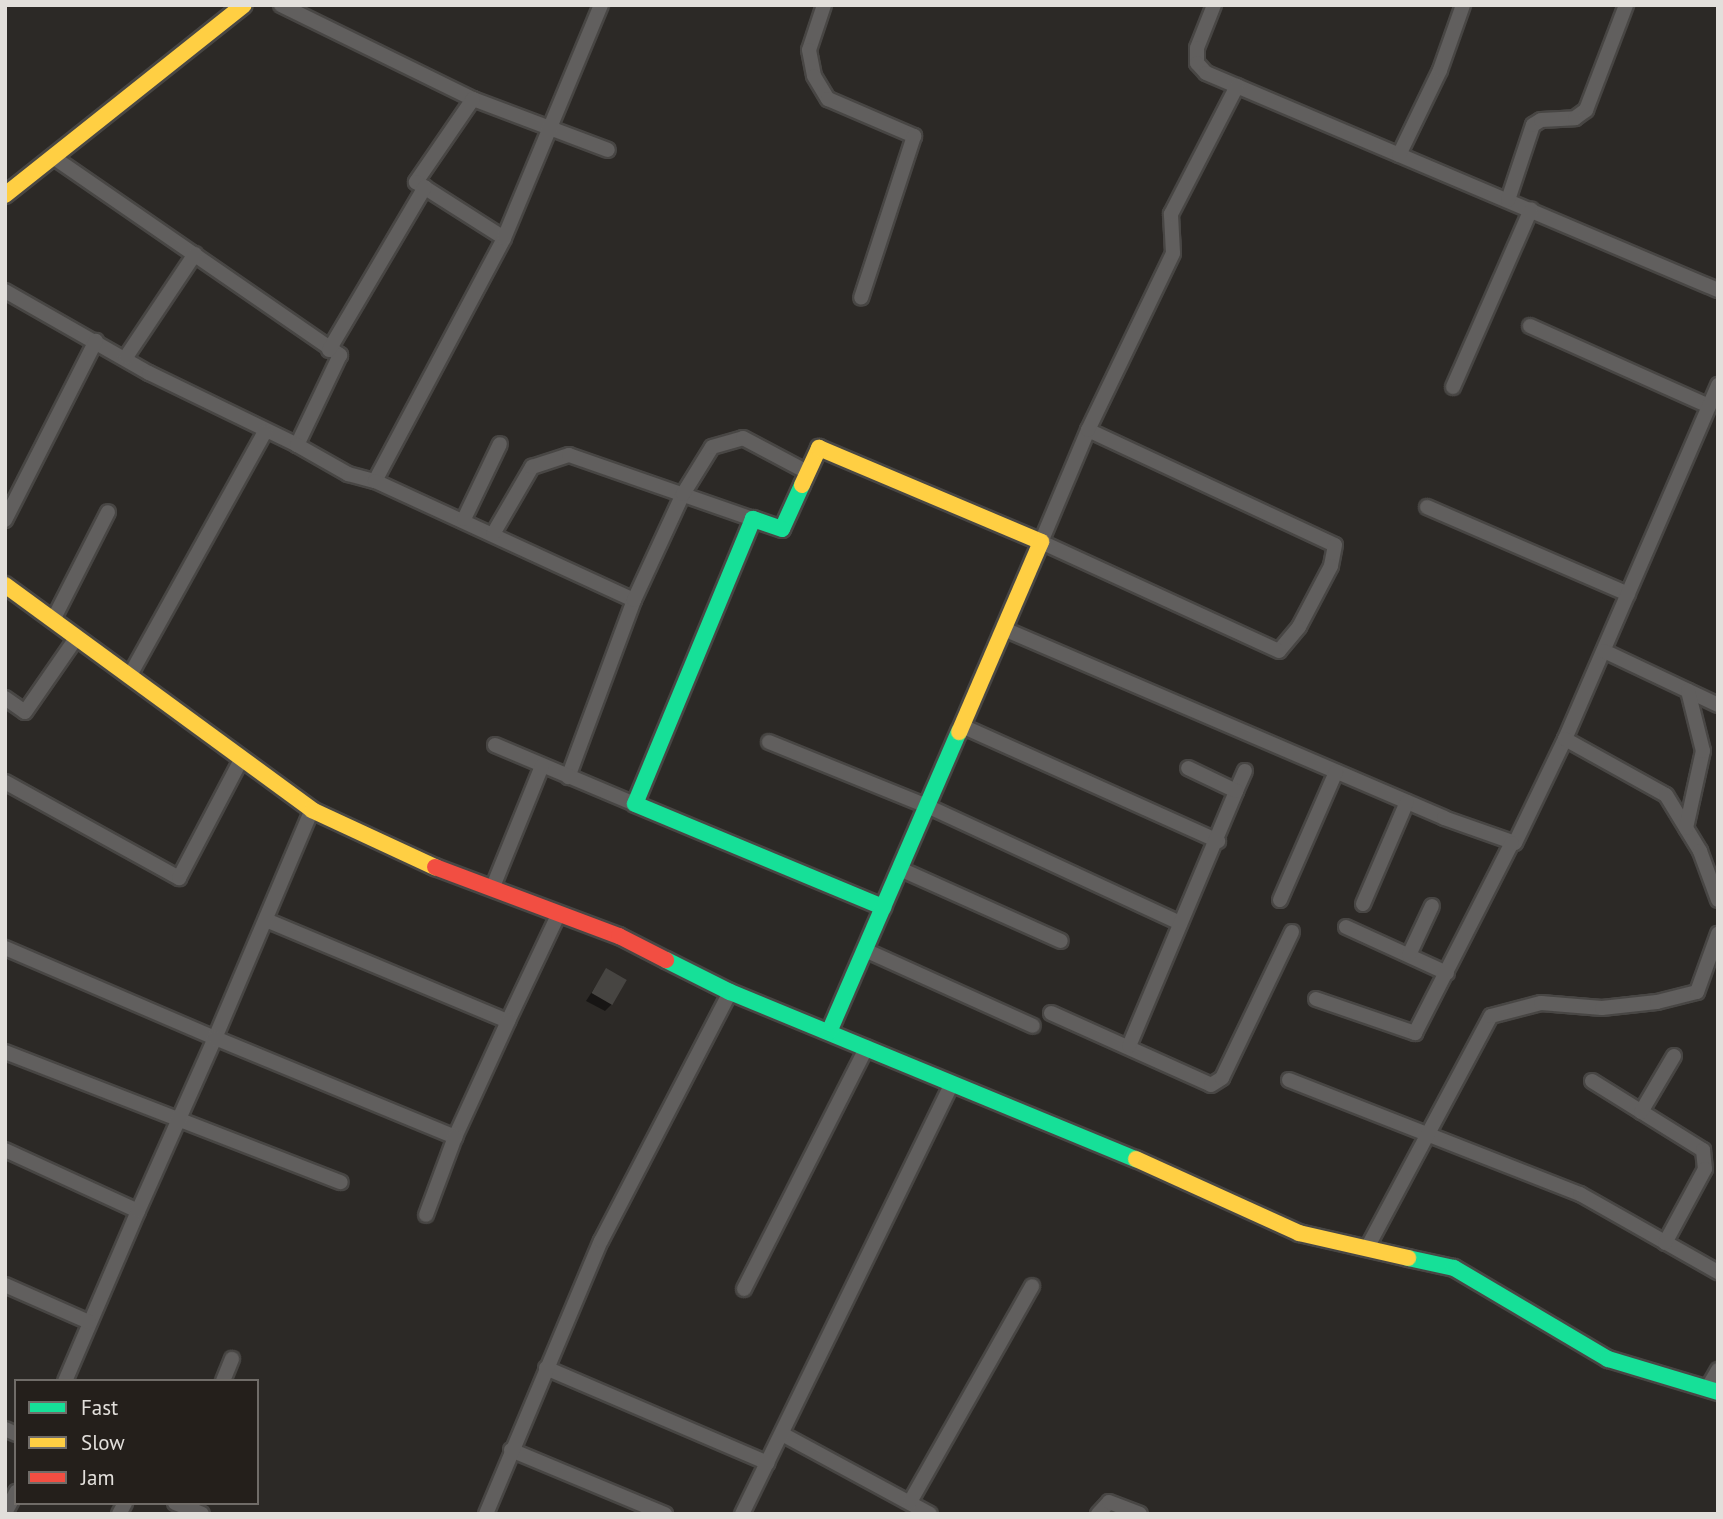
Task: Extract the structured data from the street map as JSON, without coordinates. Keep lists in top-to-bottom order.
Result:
{
  "legend": ["Fast", "Slow", "Jam"]
}
